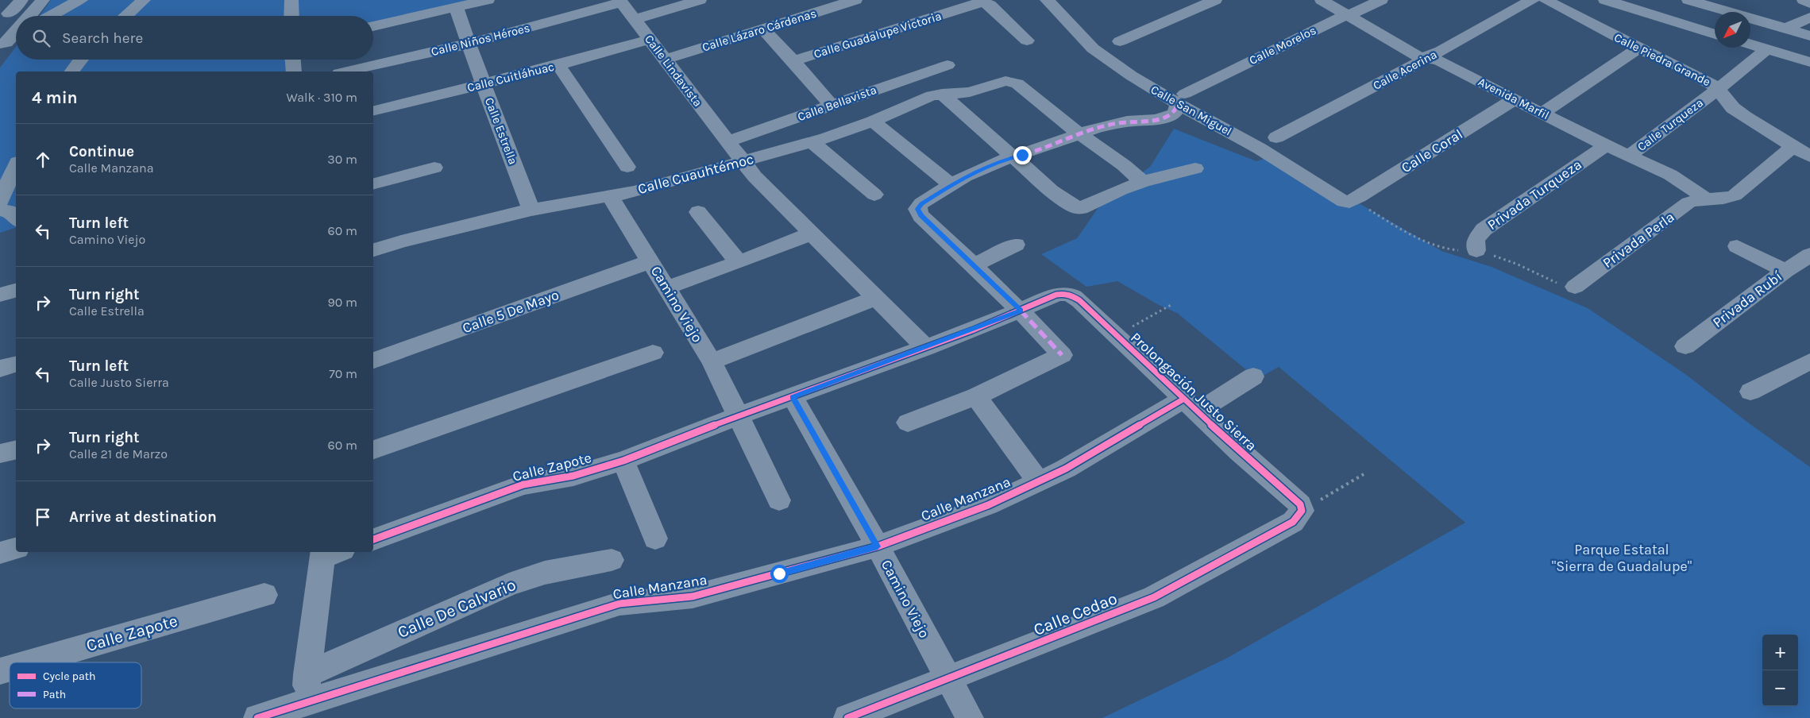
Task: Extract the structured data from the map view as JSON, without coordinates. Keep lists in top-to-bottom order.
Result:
{
  "streets": {
    "street": [
      "Calle Lázaro Cárdenas",
      "Calle Guadalupe Victoria",
      "Calle Niños Héroes",
      "Calle Morelos",
      "Calle Piedra Grande",
      "Calle Acerina",
      "Calle Lindavista",
      "Calle Cuitláhuac",
      "Avenida Marfil",
      "Calle Bellavista",
      "Calle San Miguel",
      "Calle Turqueza",
      "Calle Estrella",
      "Calle Coral",
      "Calle Cuauhtémoc",
      "Privada Turqueza",
      "Privada Perla",
      "Privada Rubí",
      "Camino Viejo",
      "Calle 5 De Mayo",
      "Prolongación Justo Sierra",
      "Calle Zapote",
      "Calle Manzana",
      "Calle De Calvario",
      "Calle Cedao"
    ]
  },
  "crossings": [
    ["Calle Lázaro Cárdenas", "Calle Guadalupe Victoria"],
    ["Calle Lázaro Cárdenas", "Calle Lindavista"],
    ["Calle Guadalupe Victoria", "Calle Bellavista"],
    ["Calle Niños Héroes", "Calle Lindavista"],
    ["Calle Niños Héroes", "Calle Estrella"],
    ["Calle Morelos", "Avenida Marfil"],
    ["Calle Morelos", "Calle San Miguel"],
    ["Calle Piedra Grande", "Calle Turqueza"],
    ["Calle Piedra Grande", "Privada Perla"],
    ["Calle Acerina", "Avenida Marfil"],
    ["Calle Lindavista", "Calle Cuitláhuac"],
    ["Calle Lindavista", "Calle Bellavista"],
    ["Calle Lindavista", "Calle Cuauhtémoc"],
    ["Calle Cuitláhuac", "Calle Estrella"],
    ["Avenida Marfil", "Calle Turqueza"],
    ["Avenida Marfil", "Calle Coral"],
    ["Avenida Marfil", "Privada Turqueza"],
    ["Avenida Marfil", "Privada Perla"],
    ["Calle San Miguel", "Calle Coral"],
    ["Calle Estrella", "Calle Cuauhtémoc"],
    ["Calle Cuauhtémoc", "Camino Viejo"],
    ["Camino Viejo", "Calle 5 De Mayo"],
    ["Camino Viejo", "Calle Zapote"],
    ["Camino Viejo", "Calle Manzana"],
    ["Camino Viejo", "Calle Cedao"],
    ["Prolongación Justo Sierra", "Calle Manzana"],
    ["Prolongación Justo Sierra", "Calle Cedao"]
  ],
  "parks": ["Parque Estatal \"Sierra de Guadalupe\""],
  "legend": ["Cycle path", "Path"],
  "north": "bottom left",
  "page": {
    "search": "Search here",
    "heading": ["4 min", "Walk · 310 m"],
    "list": [
      ["Continue", "Calle Manzana", "30 m"],
      ["Turn left", "Camino Viejo", "60 m"],
      ["Turn right", "Calle Estrella", "90 m"],
      ["Turn left", "Calle Justo Sierra", "70 m"],
      ["Turn right", "Calle 21 de Marzo", "60 m"],
      "Arrive at destination"
    ],
    "map_buttons": ["+", "−"]
  }
}
